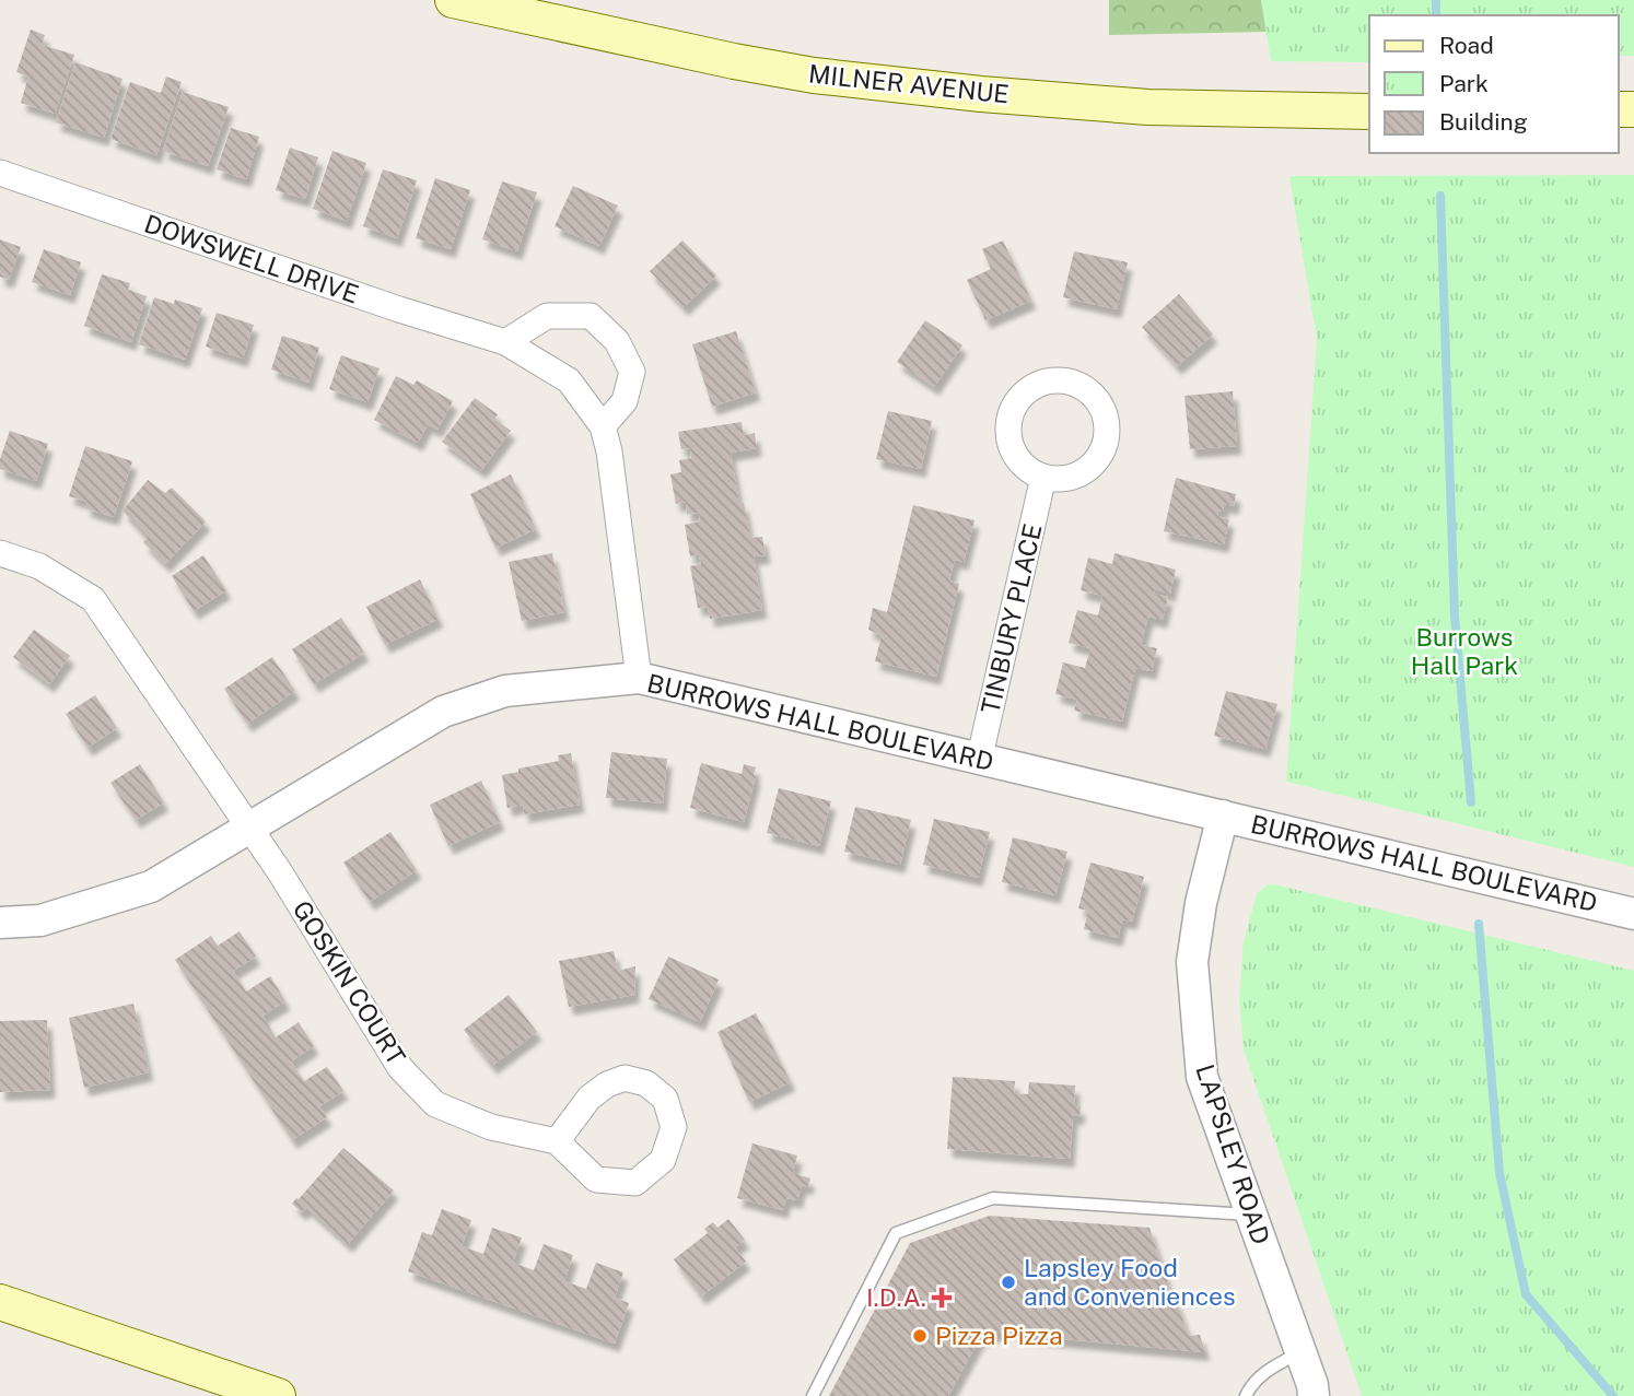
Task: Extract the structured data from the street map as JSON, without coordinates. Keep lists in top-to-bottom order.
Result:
{
  "streets": {
    "main road": ["MILNER AVENUE"],
    "street": [
      "DOWSWELL DRIVE",
      "TINBURY PLACE",
      "BURROWS HALL BOULEVARD",
      "GOSKIN COURT",
      "LAPSLEY ROAD"
    ]
  },
  "crossings": [
    ["DOWSWELL DRIVE", "BURROWS HALL BOULEVARD"],
    ["TINBURY PLACE", "BURROWS HALL BOULEVARD"],
    ["BURROWS HALL BOULEVARD", "GOSKIN COURT"],
    ["BURROWS HALL BOULEVARD", "LAPSLEY ROAD"]
  ],
  "parks": ["Burrows Hall Park"],
  "places": {
    "other": ["Lapsley Food and Conveniences", "Pizza Pizza"],
    "health": ["I.D.A."]
  },
  "legend": ["Road", "Park", "Building"]
}
